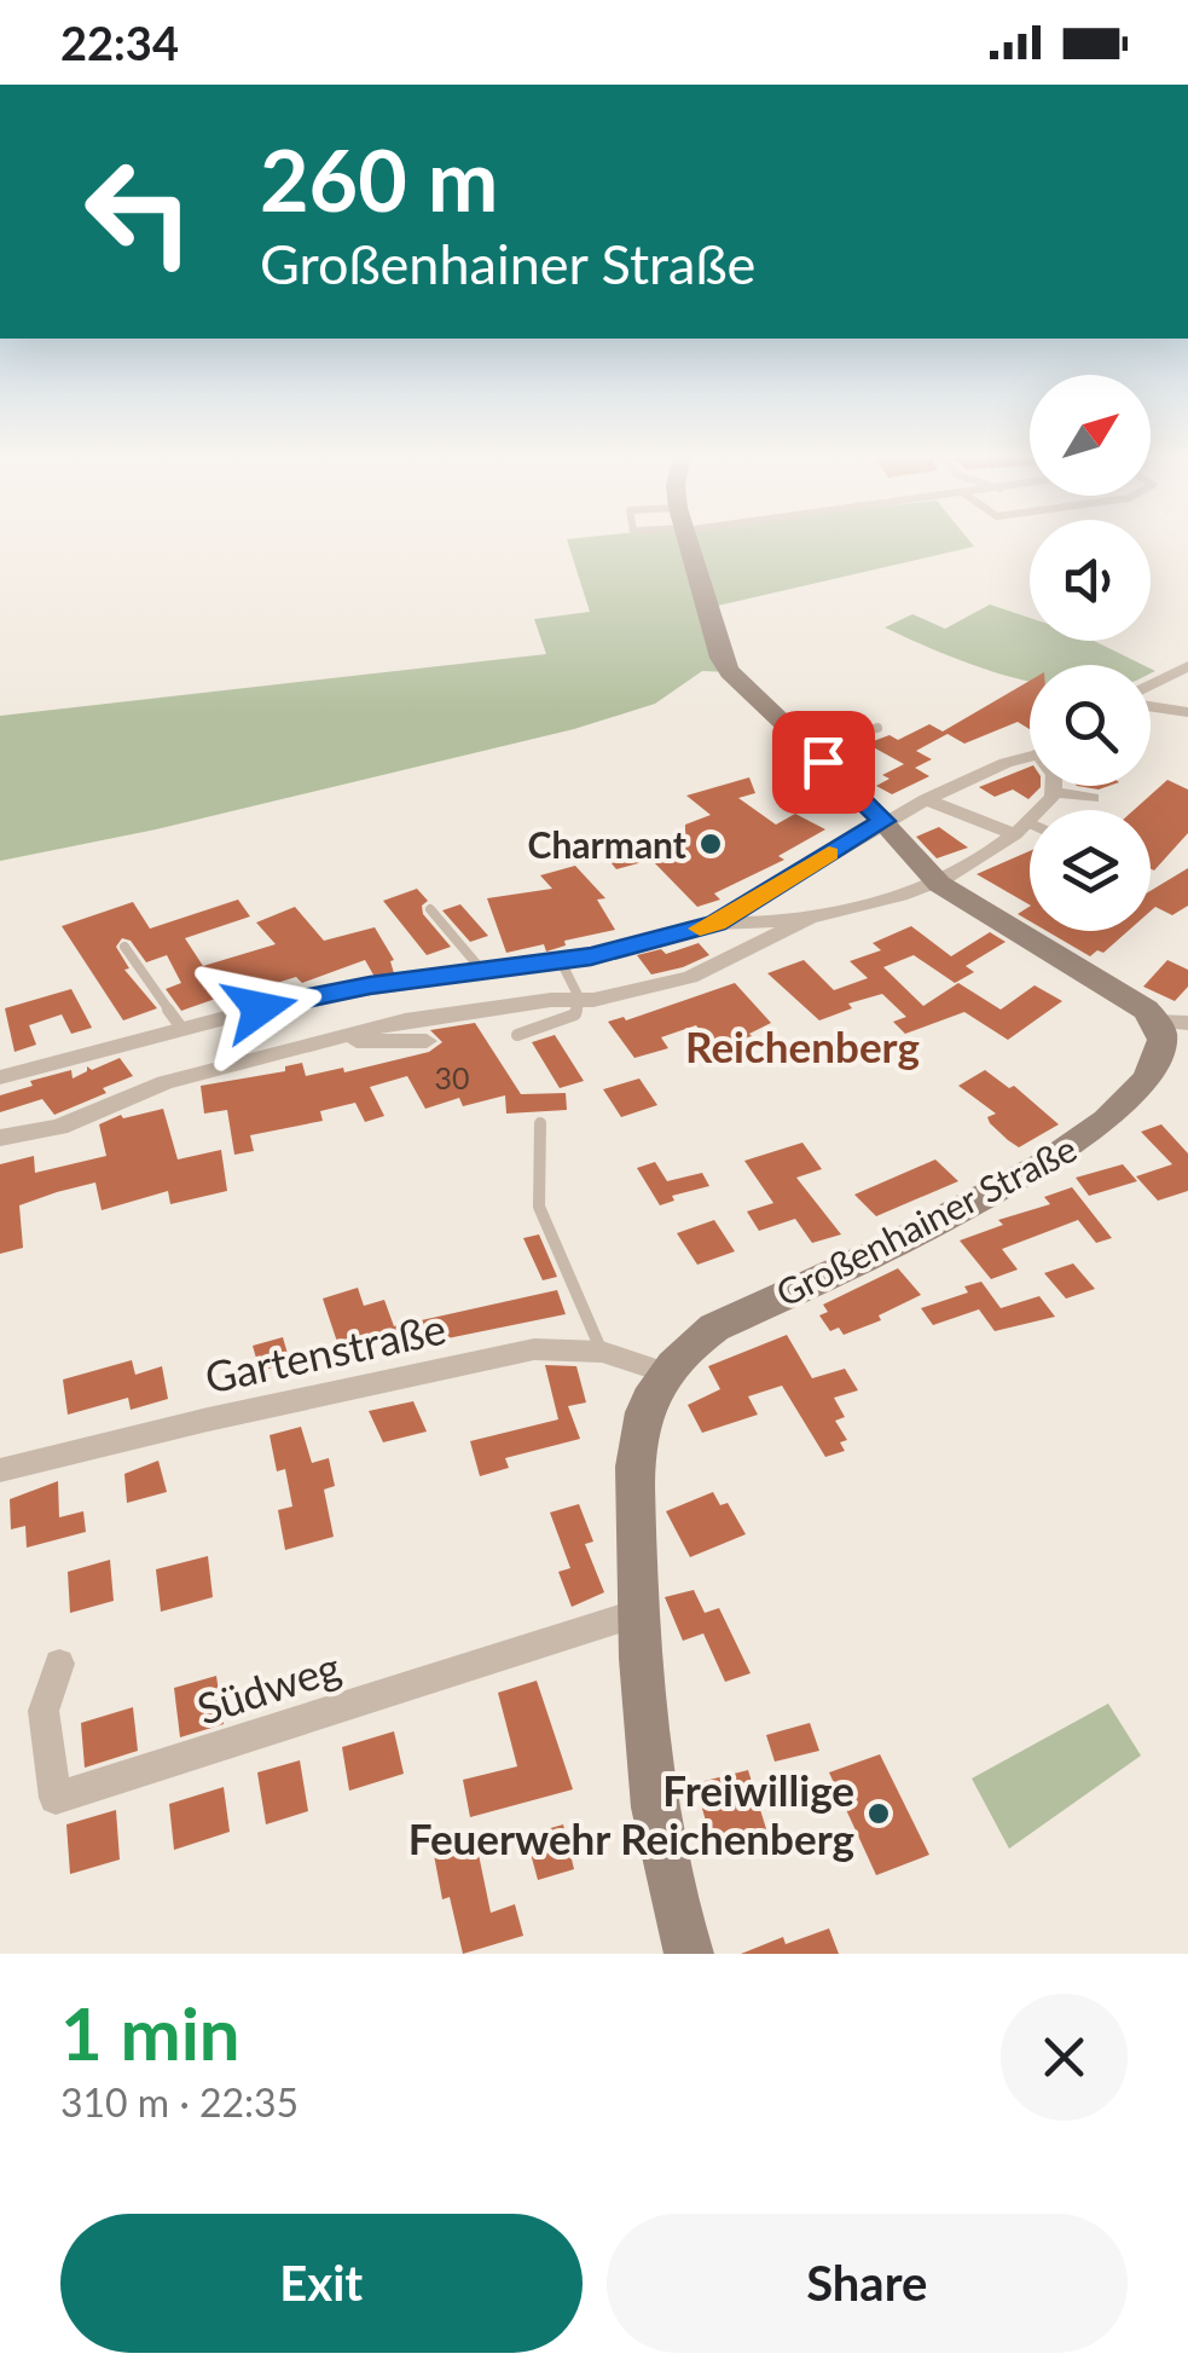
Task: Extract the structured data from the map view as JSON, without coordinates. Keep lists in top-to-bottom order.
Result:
{
  "streets": {
    "street": ["Großenhainer Straße", "Gartenstraße", "Südweg"]
  },
  "crossings": [
    ["Großenhainer Straße", "Gartenstraße"],
    ["Großenhainer Straße", "Südweg"]
  ],
  "districts": ["Reichenberg"],
  "places": ["Charmant", "Freiwillige Feuerwehr Reichenberg"],
  "house_numbers": ["30"],
  "north": "top right",
  "page": {
    "status": "22:34",
    "turn": ["260 m", "Großenhainer Straße"],
    "heading": ["1 min", "310 m · 22:35"],
    "buttons": ["Exit", "Share"]
  }
}
